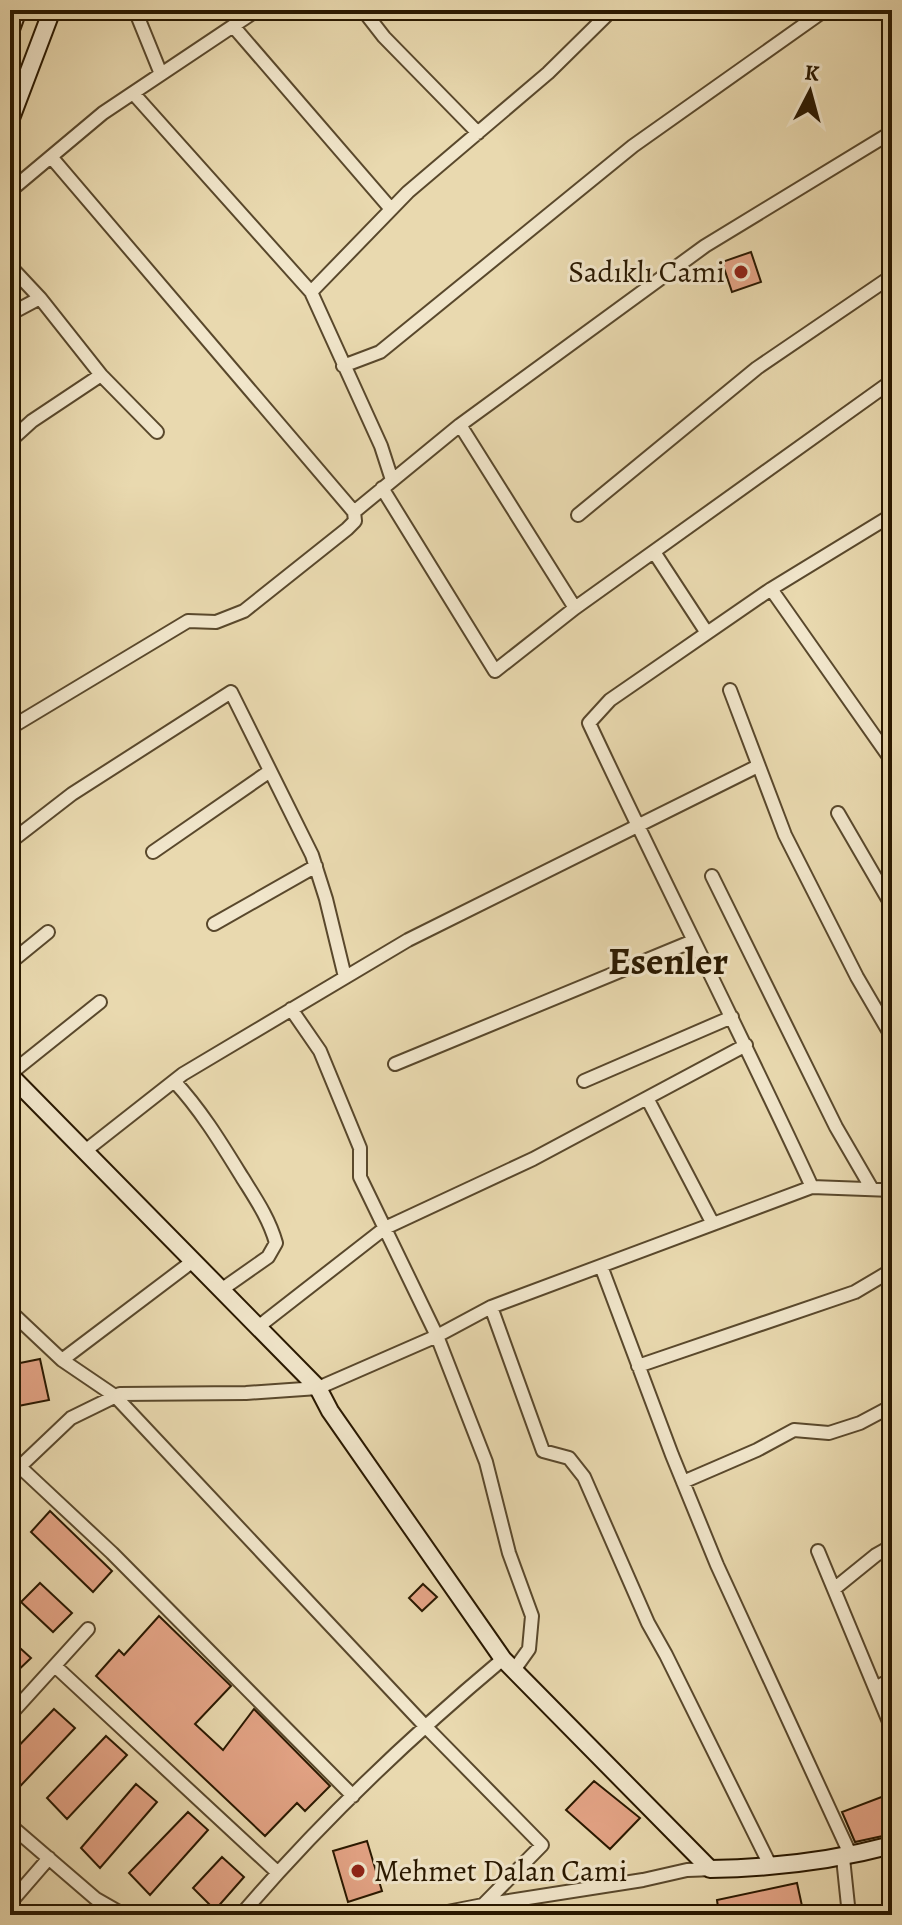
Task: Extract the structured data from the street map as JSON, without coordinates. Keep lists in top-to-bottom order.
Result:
{
  "districts": ["Esenler"],
  "places": ["Sadıklı Cami", "Mehmet Dalan Cami"],
  "north": "top"
}
